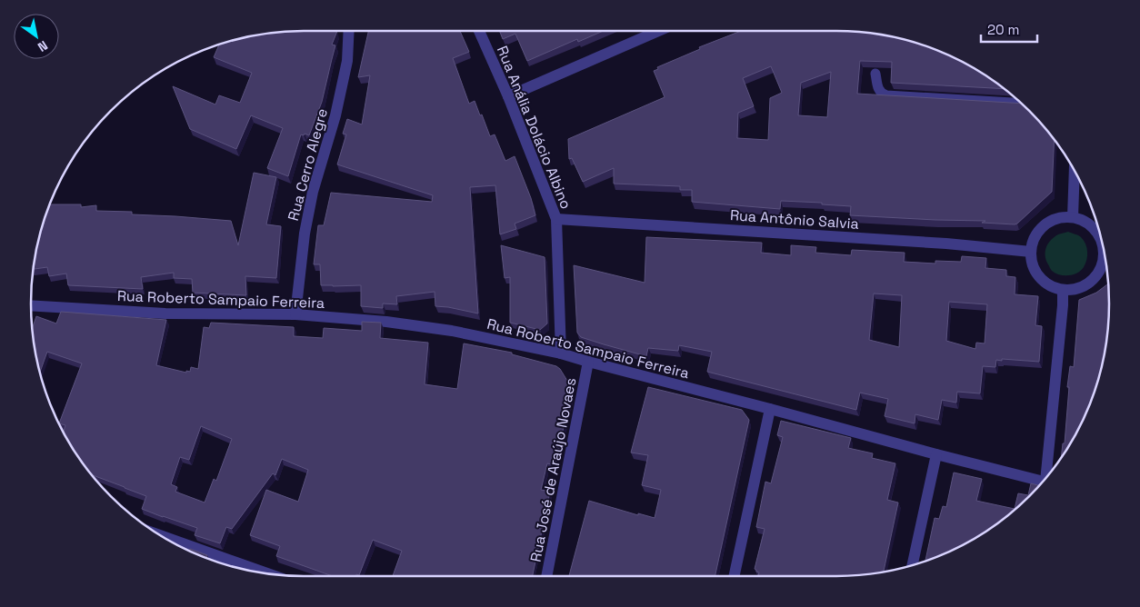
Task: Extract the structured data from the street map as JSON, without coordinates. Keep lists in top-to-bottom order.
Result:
{
  "streets": {
    "street": [
      "Rua Anália Dolácio Albino",
      "Rua Cerro Alegre",
      "Rua Antônio Salvia",
      "Rua Roberto Sampaio Ferreira",
      "Rua José de Araújo Novaes"
    ]
  },
  "crossings": [
    ["Rua Anália Dolácio Albino", "Rua Antônio Salvia"],
    ["Rua Anália Dolácio Albino", "Rua Roberto Sampaio Ferreira"],
    ["Rua Cerro Alegre", "Rua Roberto Sampaio Ferreira"],
    ["Rua Roberto Sampaio Ferreira", "Rua José de Araújo Novaes"]
  ],
  "scale_bar": "20 m",
  "north": "bottom right"
}
